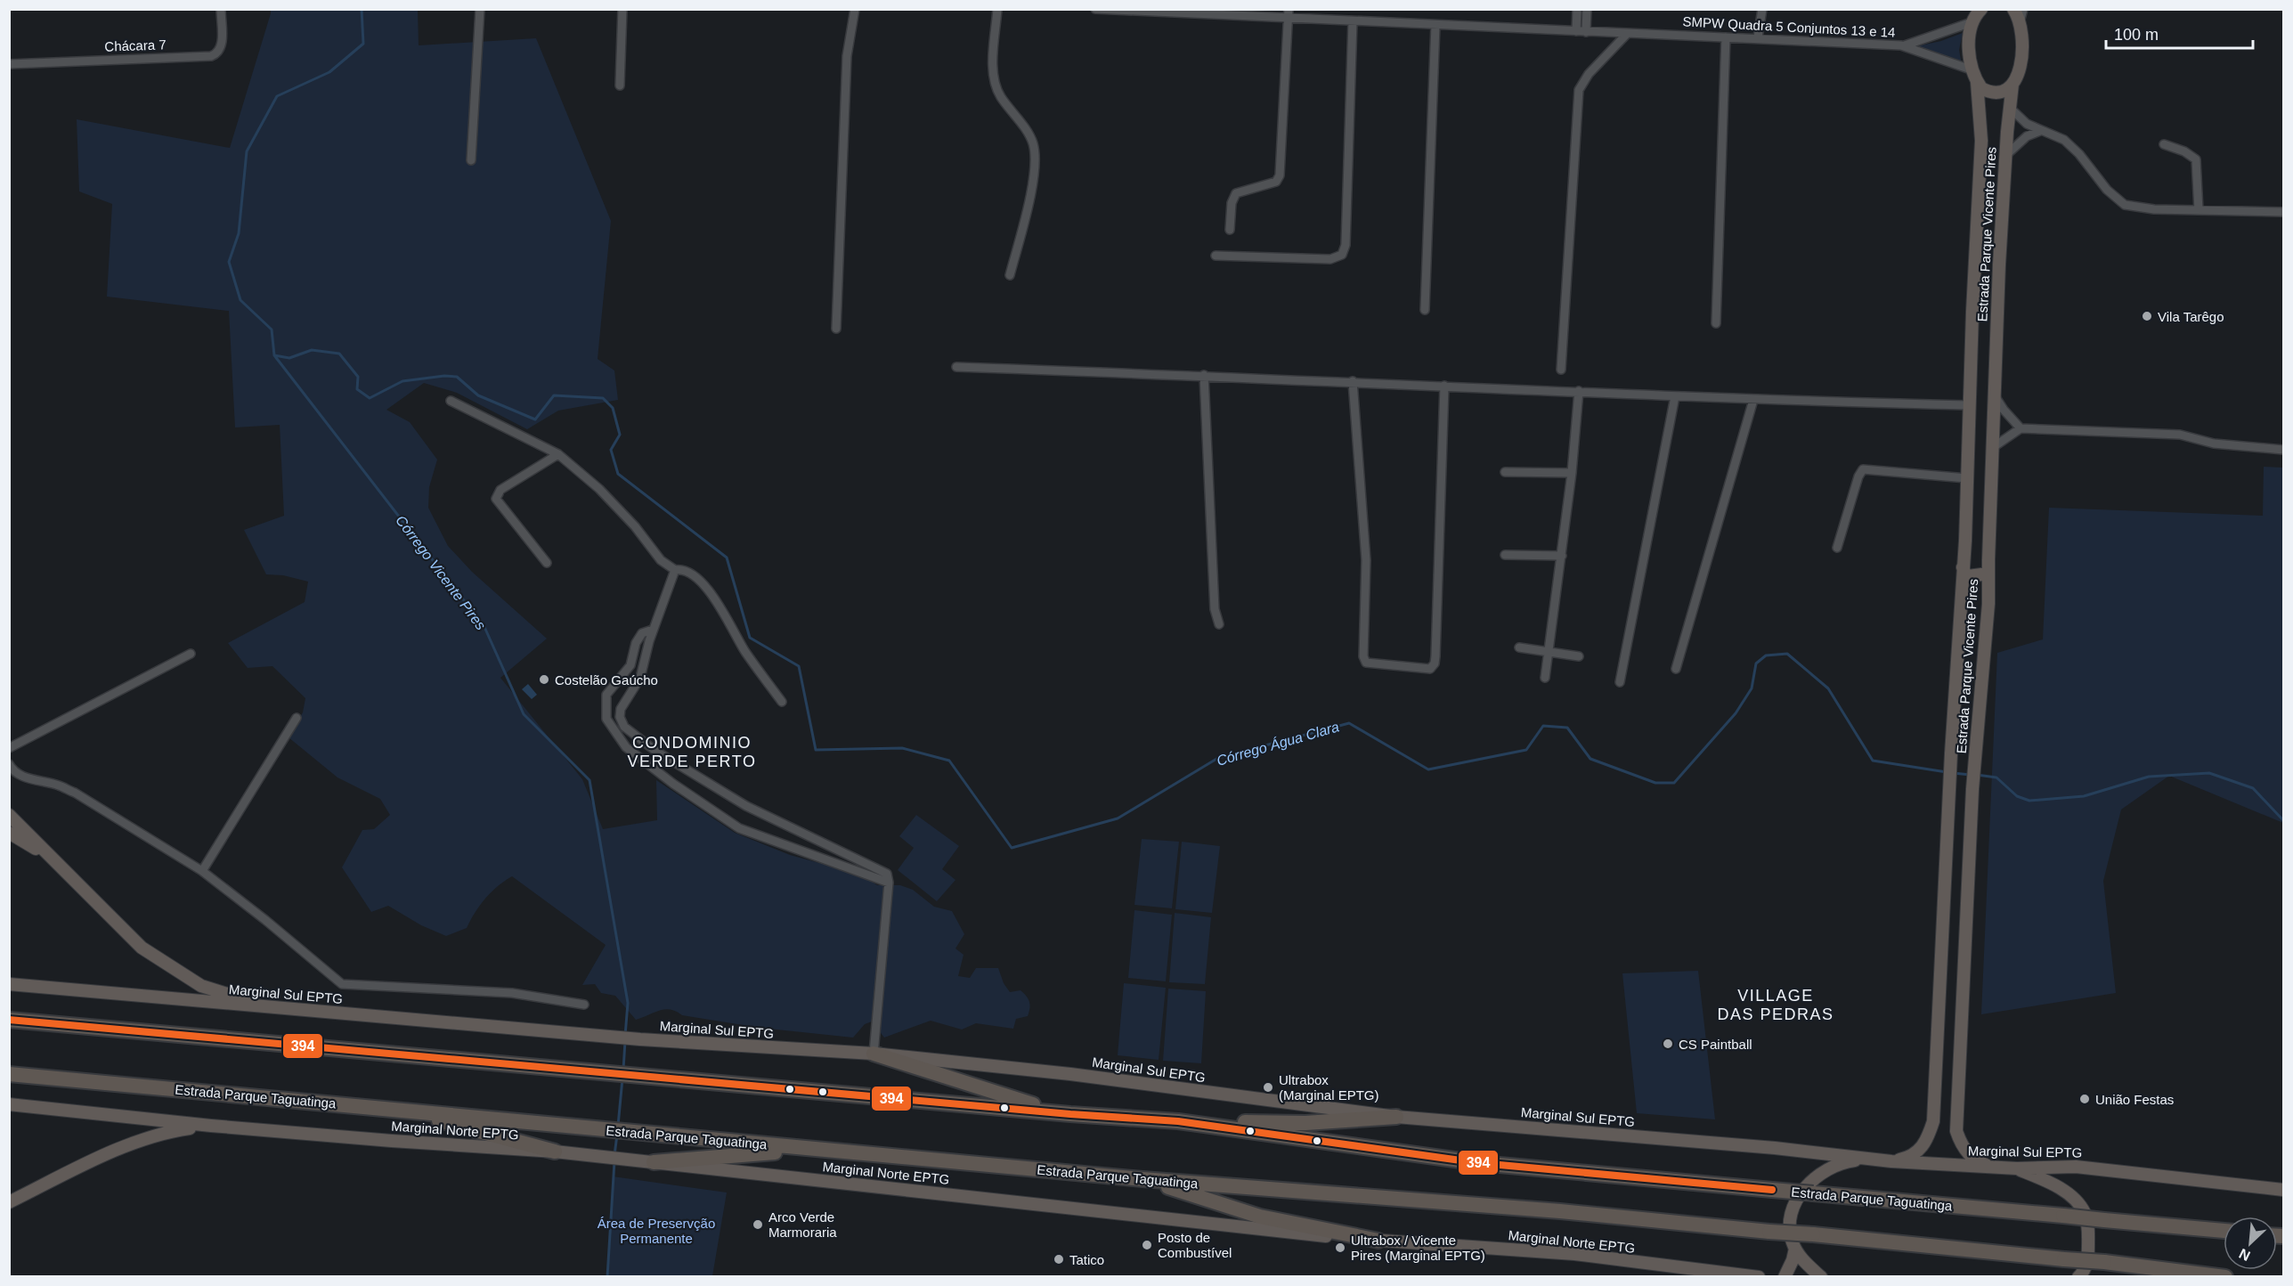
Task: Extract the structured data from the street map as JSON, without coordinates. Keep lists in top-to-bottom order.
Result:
{
  "streets": {
    "highway": ["Estrada Parque Taguatinga"],
    "main road": ["Estrada Parque Vicente Pires", "Marginal Sul EPTG", "Marginal Norte EPTG"],
    "street": ["SMPW Quadra 5 Conjuntos 13 e 14", "Chácara 7"]
  },
  "crossings": [
    ["Estrada Parque Vicente Pires", "Marginal Sul EPTG"]
  ],
  "districts": ["CONDOMINIO VERDE PERTO", "VILLAGE DAS PEDRAS"],
  "water": ["Córrego Vicente Pires", "Córrego Água Clara"],
  "parks": ["Área de Preservção Permanente"],
  "places": [
    "Vila Tarêgo",
    "Costelão Gaúcho",
    "CS Paintball",
    "Ultrabox (Marginal EPTG)",
    "União Festas",
    "Arco Verde Marmoraria",
    "Posto de Combustível",
    "Ultrabox / Vicente Pires (Marginal EPTG)",
    "Tatico"
  ],
  "lines": ["transit line 394"],
  "scale_bar": "100 m",
  "north": "bottom left"
}
